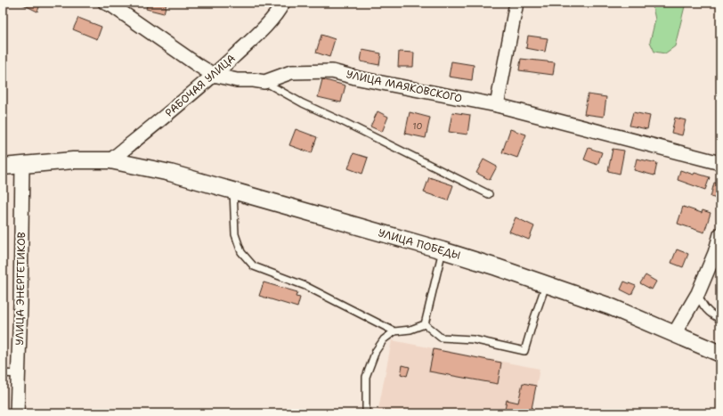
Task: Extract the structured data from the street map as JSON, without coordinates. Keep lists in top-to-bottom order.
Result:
{
  "streets": {
    "street": [
      "РАБОЧАЯ УЛИЦА",
      "УЛИЦА МАЯКОВСКОГО",
      "УЛИЦА ПОБЕДЫ",
      "УЛИЦА ЭНЕРГЕТИКОВ"
    ]
  },
  "crossings": [
    ["РАБОЧАЯ УЛИЦА", "УЛИЦА МАЯКОВСКОГО"],
    ["РАБОЧАЯ УЛИЦА", "УЛИЦА ПОБЕДЫ"],
    ["УЛИЦА ПОБЕДЫ", "УЛИЦА ЭНЕРГЕТИКОВ"]
  ],
  "house_numbers": ["10"]
}
